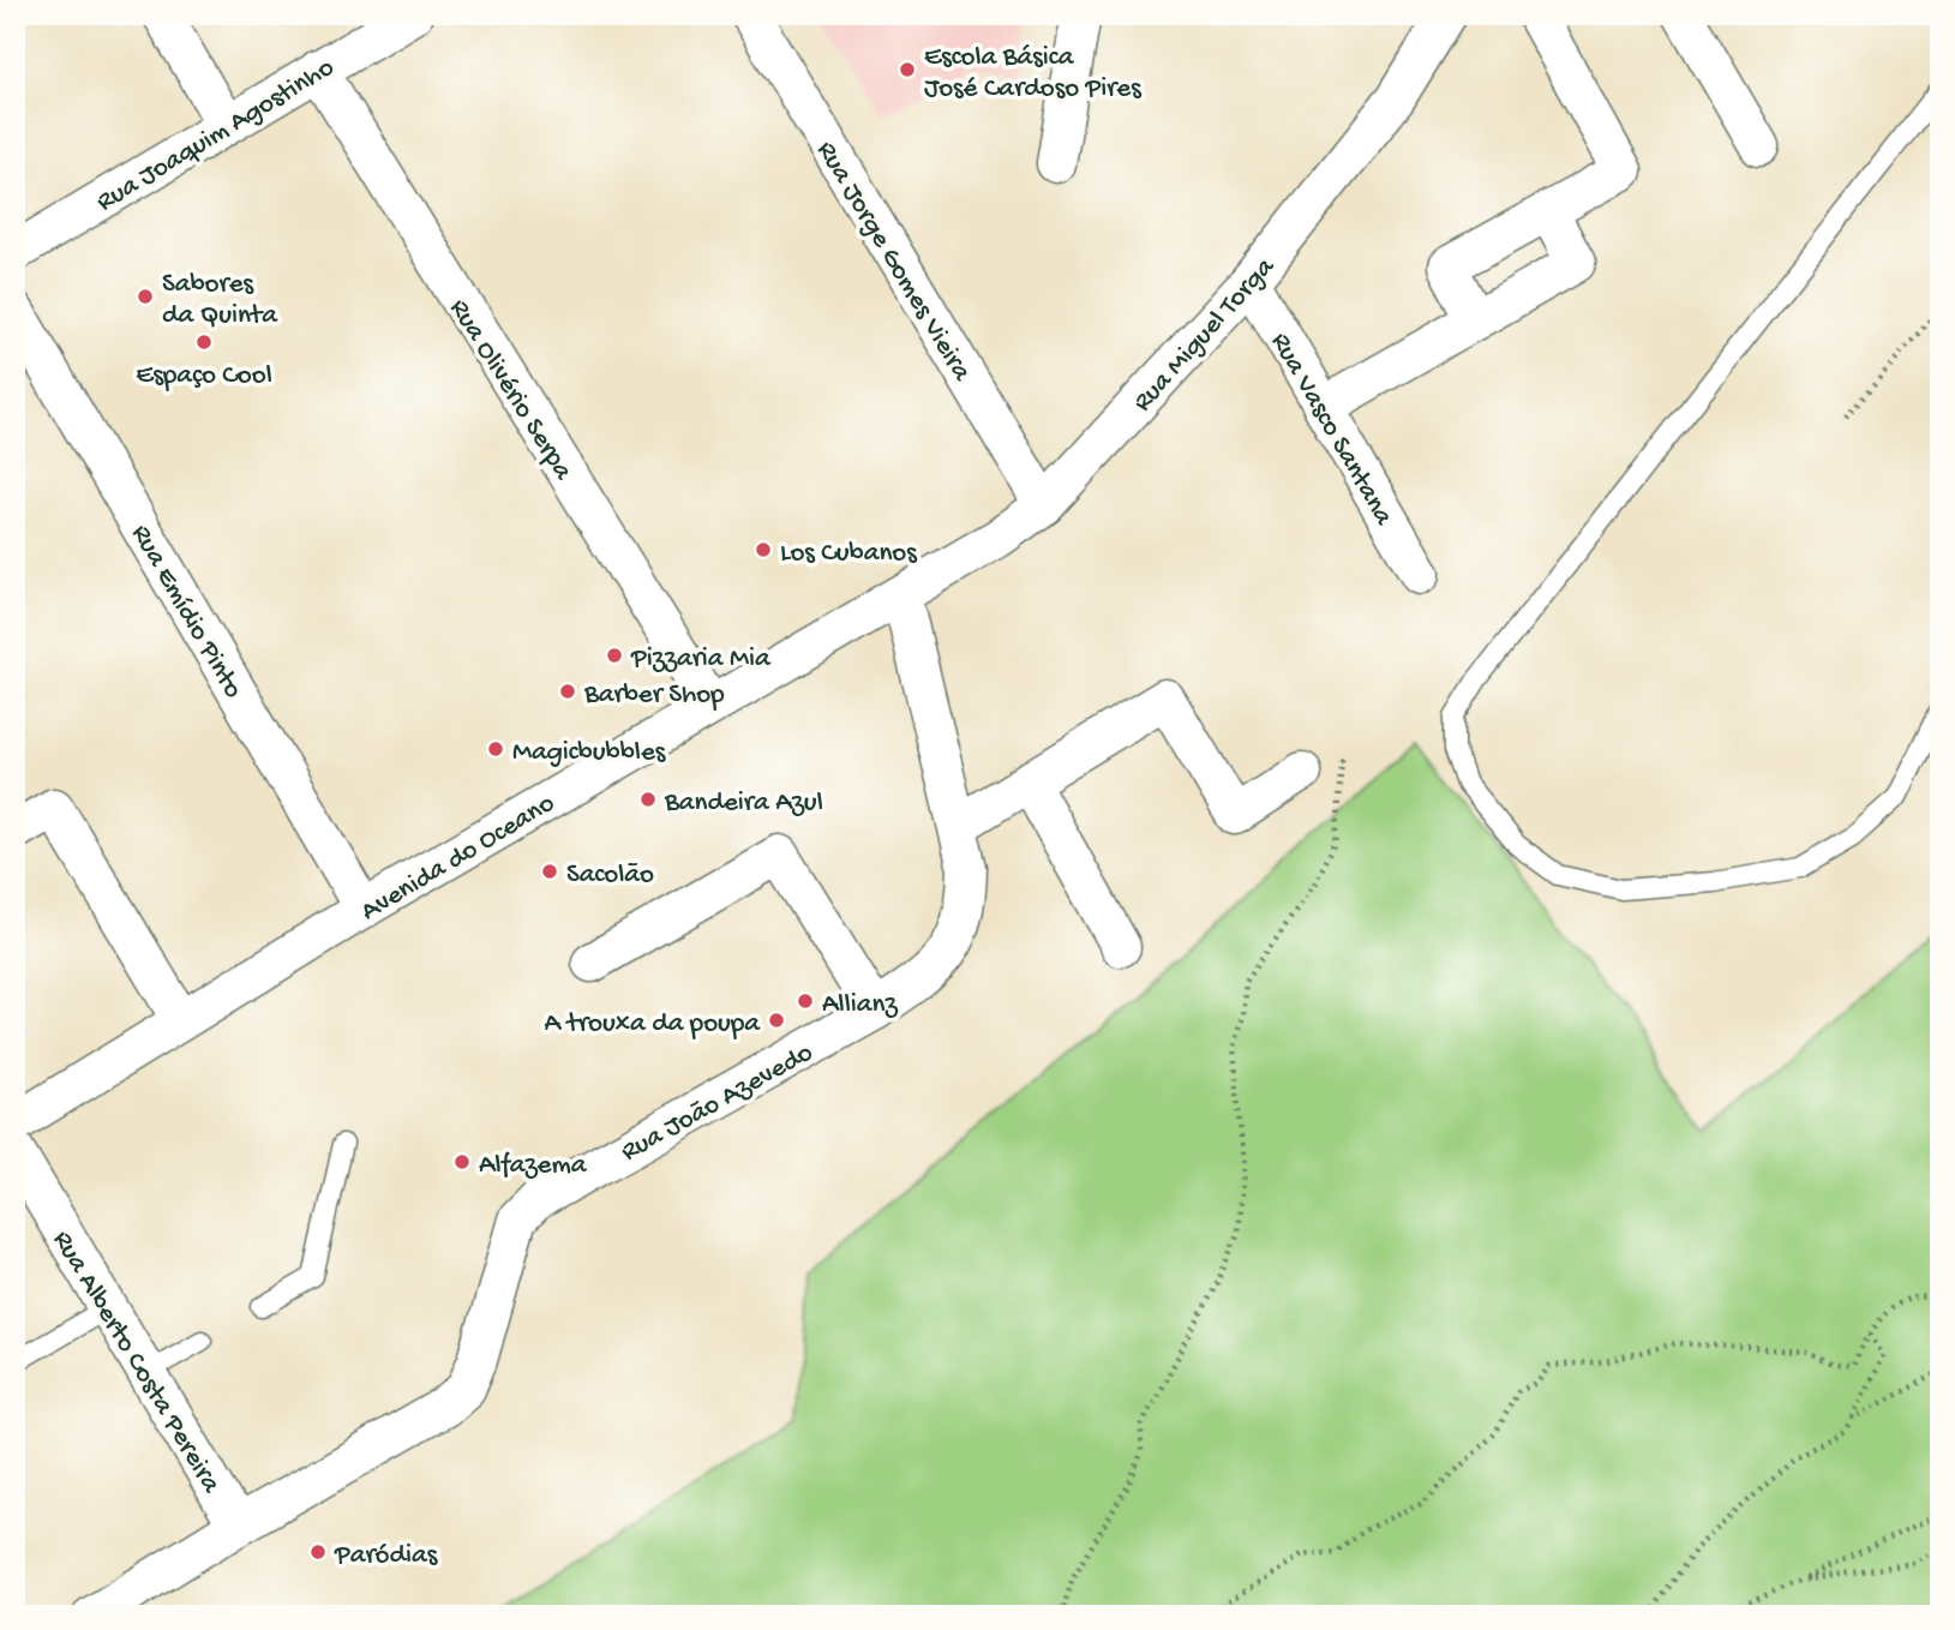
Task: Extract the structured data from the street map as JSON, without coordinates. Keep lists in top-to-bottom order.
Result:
{
  "streets": {
    "street": [
      "Rua Joaquim Agostinho",
      "Rua Jorge Gomes Vieira",
      "Rua Miguel Torga",
      "Rua Olivério Serpa",
      "Rua Vasco Santana",
      "Rua Emídio Pinto",
      "Avenida do Oceano",
      "Rua João Azevedo",
      "Rua Alberto Costa Pereira"
    ]
  },
  "crossings": [
    ["Rua Joaquim Agostinho", "Rua Olivério Serpa"],
    ["Rua Jorge Gomes Vieira", "Rua Miguel Torga"],
    ["Rua Miguel Torga", "Rua Vasco Santana"],
    ["Rua Miguel Torga", "Avenida do Oceano"],
    ["Rua Miguel Torga", "Rua João Azevedo"],
    ["Rua Olivério Serpa", "Avenida do Oceano"],
    ["Rua Emídio Pinto", "Avenida do Oceano"],
    ["Avenida do Oceano", "Rua João Azevedo"],
    ["Rua João Azevedo", "Rua Alberto Costa Pereira"]
  ],
  "places": [
    "Escola Básica José Cardoso Pires",
    "Sabores da Quinta",
    "Espaço Cool",
    "Los Cubanos",
    "Pizzaria Mia",
    "Barber Shop",
    "Magicbubbles",
    "Bandeira Azul",
    "Sacolão",
    "Allianz",
    "A trouxa da poupa",
    "Alfazema",
    "Paródias"
  ]
}
